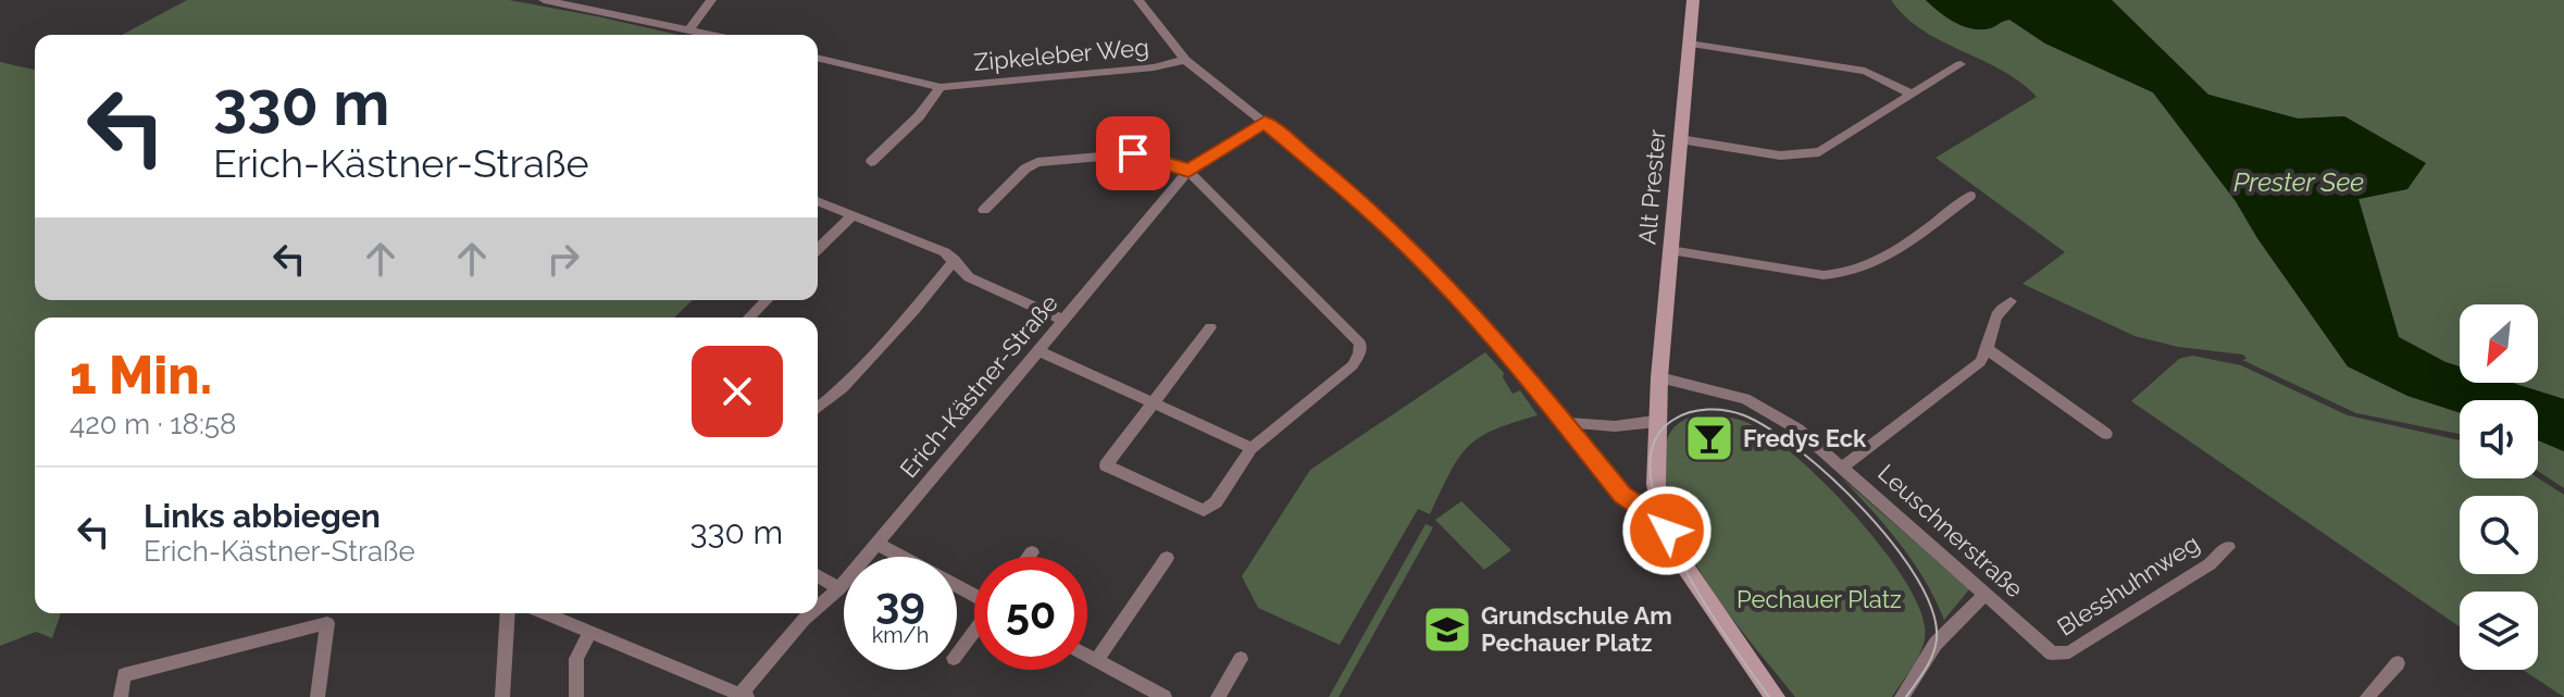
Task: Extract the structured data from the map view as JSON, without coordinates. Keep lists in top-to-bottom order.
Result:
{
  "streets": {
    "main road": ["Alt Prester"],
    "street": [
      "Zipkeleber Weg",
      "Erich-Kästner-Straße",
      "Leuschnerstraße",
      "Blesshuhnweg"
    ]
  },
  "crossings": [
    ["Leuschnerstraße", "Blesshuhnweg"]
  ],
  "water": ["Prester See"],
  "parks": ["Pechauer Platz"],
  "places": {
    "bar": ["Fredys Eck"],
    "school or university": ["Grundschule Am Pechauer Platz"]
  },
  "north": "bottom left",
  "page": {
    "turn": ["330 m", "Erich-Kästner-Straße"],
    "heading": ["1 Min.", "420 m · 18:58"],
    "list": [
      {
        "name": "Links abbiegen",
        "note": "Erich-Kästner-Straße",
        "value": "330 m"
      }
    ],
    "speed": "39 km/h",
    "limit": "50"
  }
}
